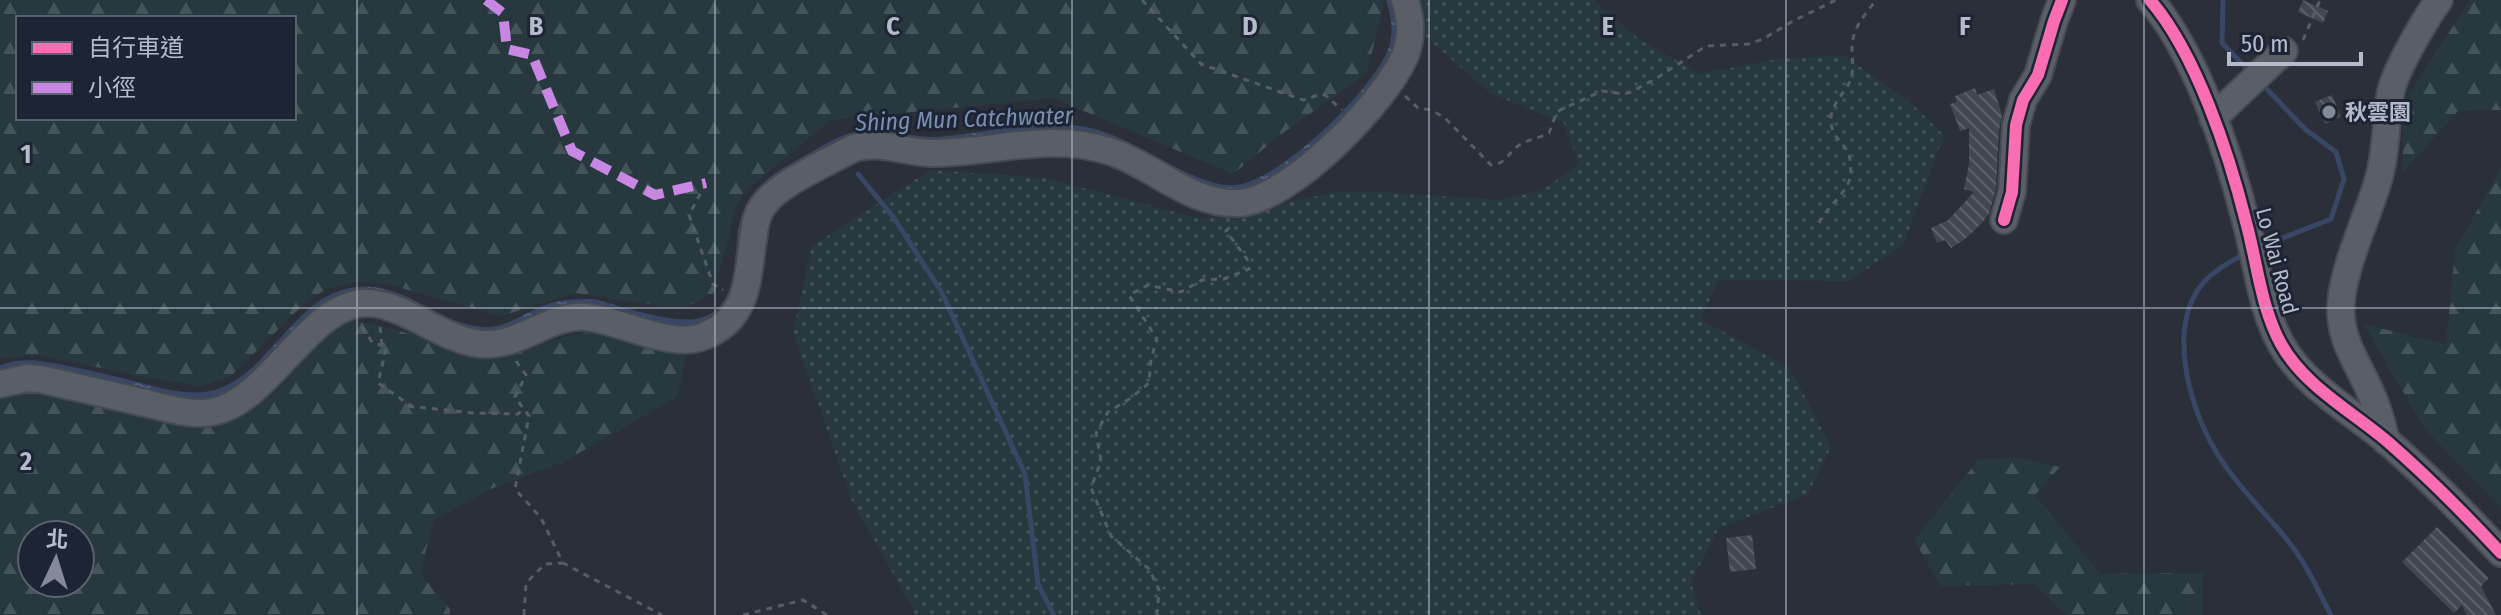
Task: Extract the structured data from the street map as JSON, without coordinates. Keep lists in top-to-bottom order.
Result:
{
  "streets": {
    "street": ["Lo Wai Road"]
  },
  "water": ["Shing Mun Catchwater"],
  "places": ["秋雲園"],
  "legend": ["自行車道", "小徑"],
  "scale_bar": "50 m",
  "north": "top",
  "grid": {
    "columns": [
      "B",
      "C",
      "D",
      "E",
      "F"
    ],
    "rows": ["1", "2"]
  }
}
